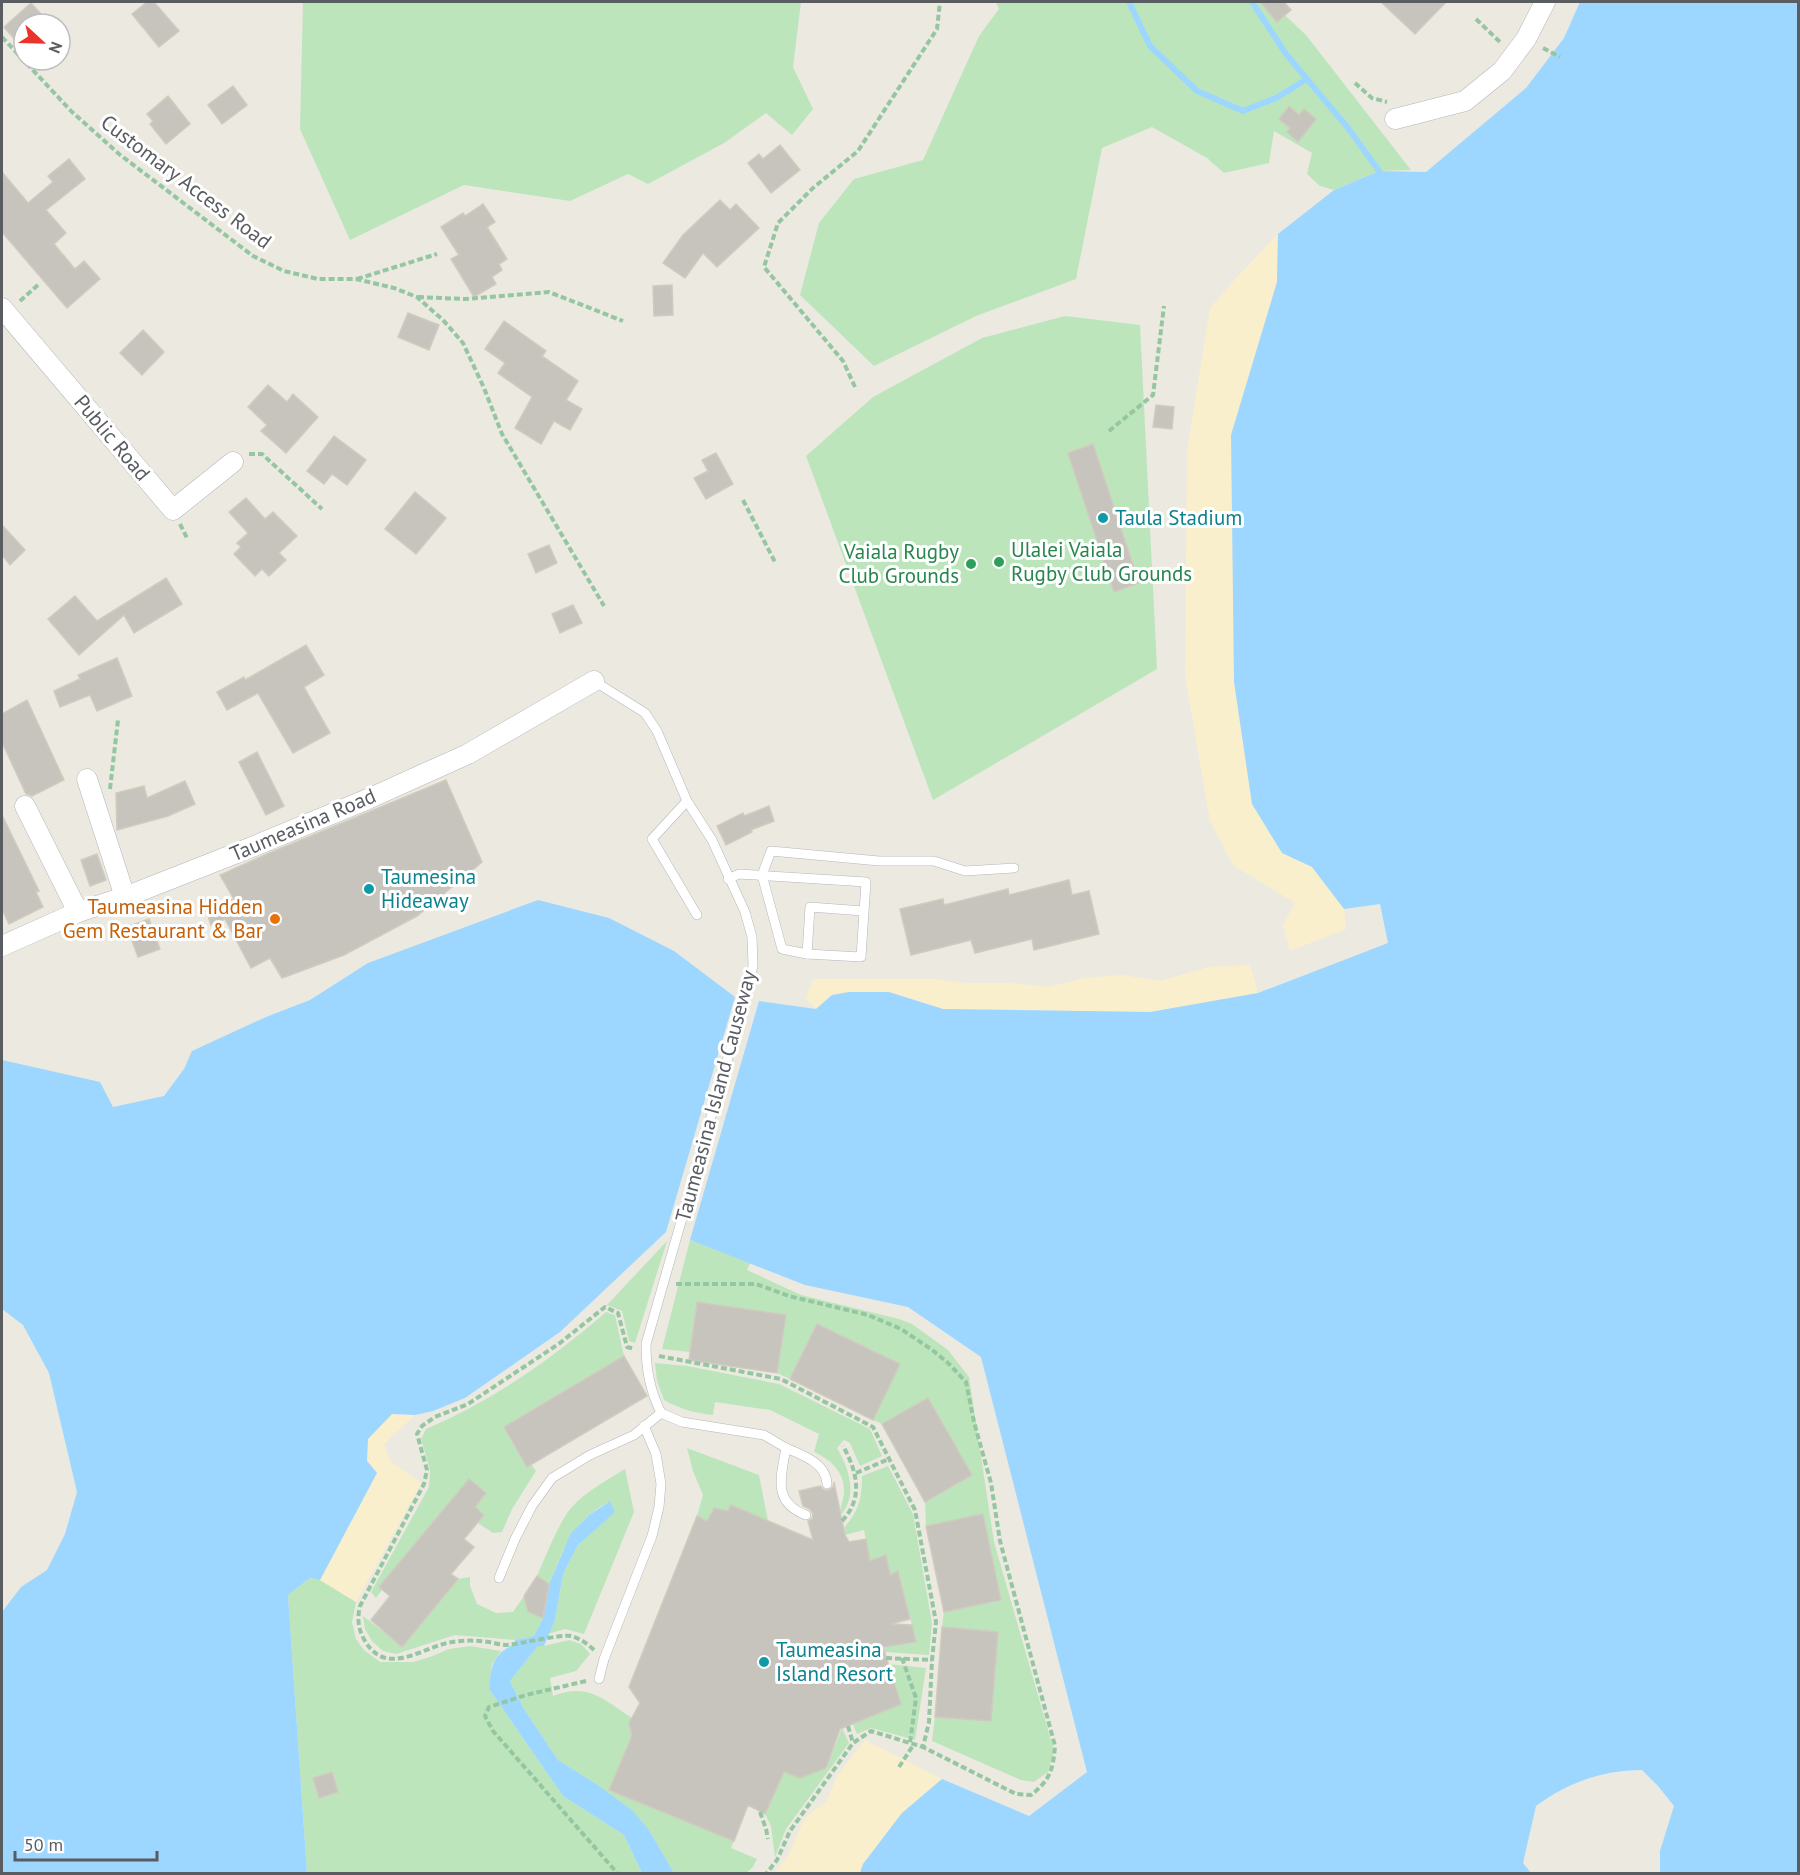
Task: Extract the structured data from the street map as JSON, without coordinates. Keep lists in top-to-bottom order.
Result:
{
  "streets": {
    "street": ["Public Road", "Taumeasina Road"],
    "lane": ["Taumeasina Island Causeway"],
    "path": ["Customary Access Road"]
  },
  "crossings": [
    ["Taumeasina Road", "Taumeasina Island Causeway"]
  ],
  "places": [
    "Taula Stadium",
    "Ulalei Vaiala Rugby Club Grounds",
    "Vaiala Rugby Club Grounds",
    "Taumesina Hideaway",
    "Taumeasina Hidden Gem Restaurant & Bar",
    "Taumeasina Island Resort"
  ],
  "scale_bar": "50 m",
  "north": "right"
}
